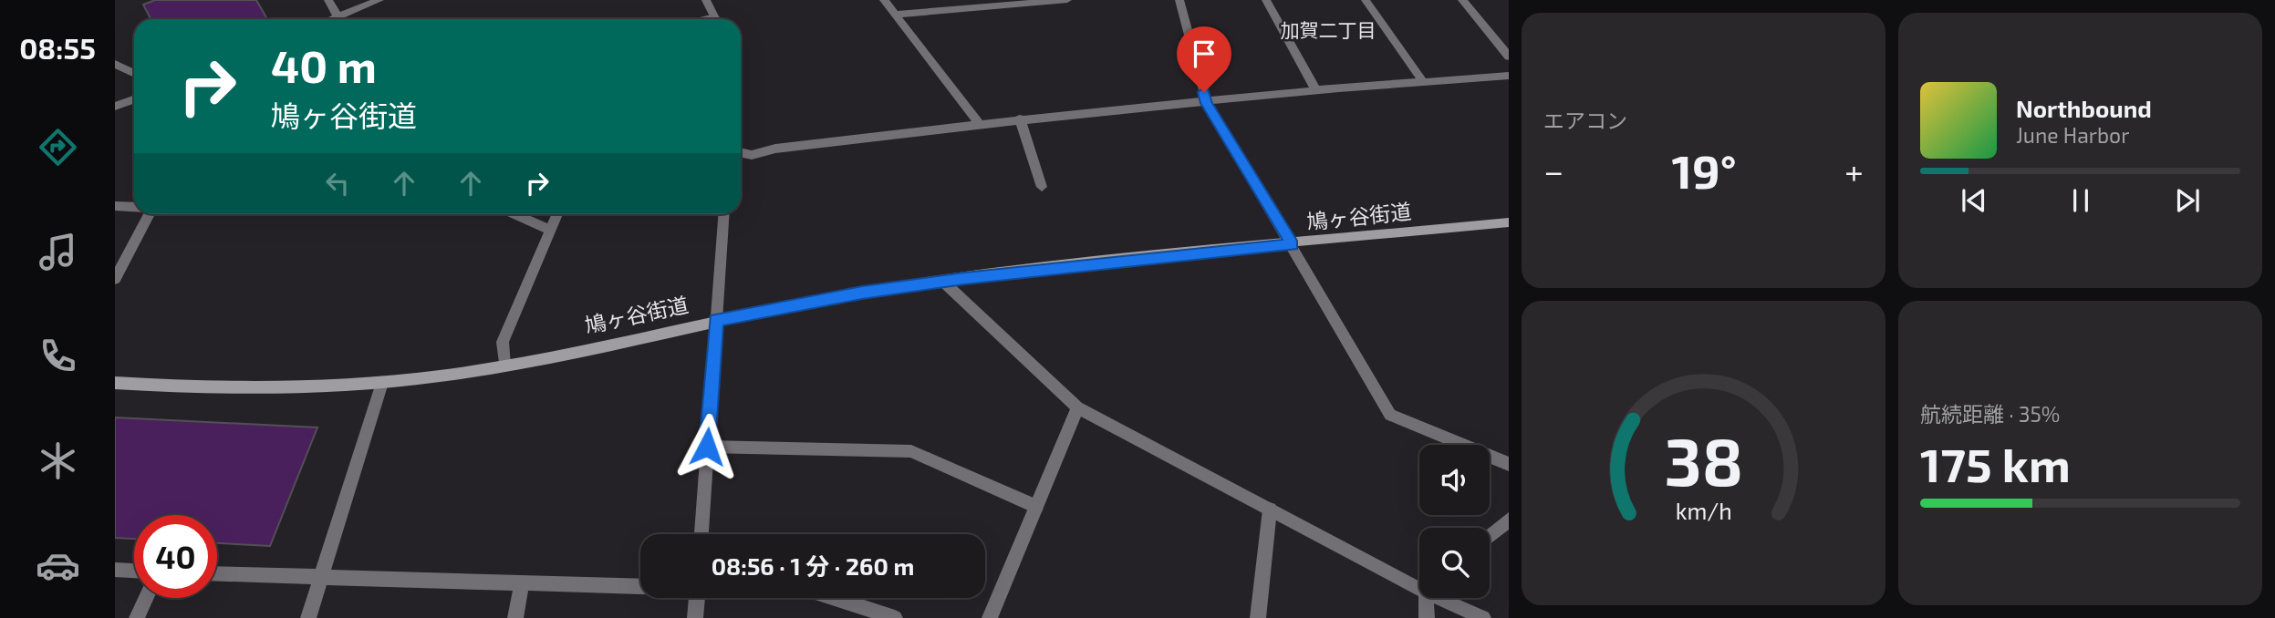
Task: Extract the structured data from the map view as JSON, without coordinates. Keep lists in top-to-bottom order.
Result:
{
  "streets": {
    "main road": ["鳩ヶ谷街道"]
  },
  "districts": ["加賀二丁目"],
  "page": {
    "tabs": "08:55",
    "tile": [
      "エアコン",
      ["航続距離 · 35%", "175 km"]
    ],
    "turn": ["40 m", "鳩ヶ谷街道"],
    "song": ["Northbound", "June Harbor"],
    "heat": ["−", "19°", "+"],
    "limit": "40",
    "trip": "08:56 · 1 分 · 260 m",
    "gauge": ["38", "km/h"]
  }
}
